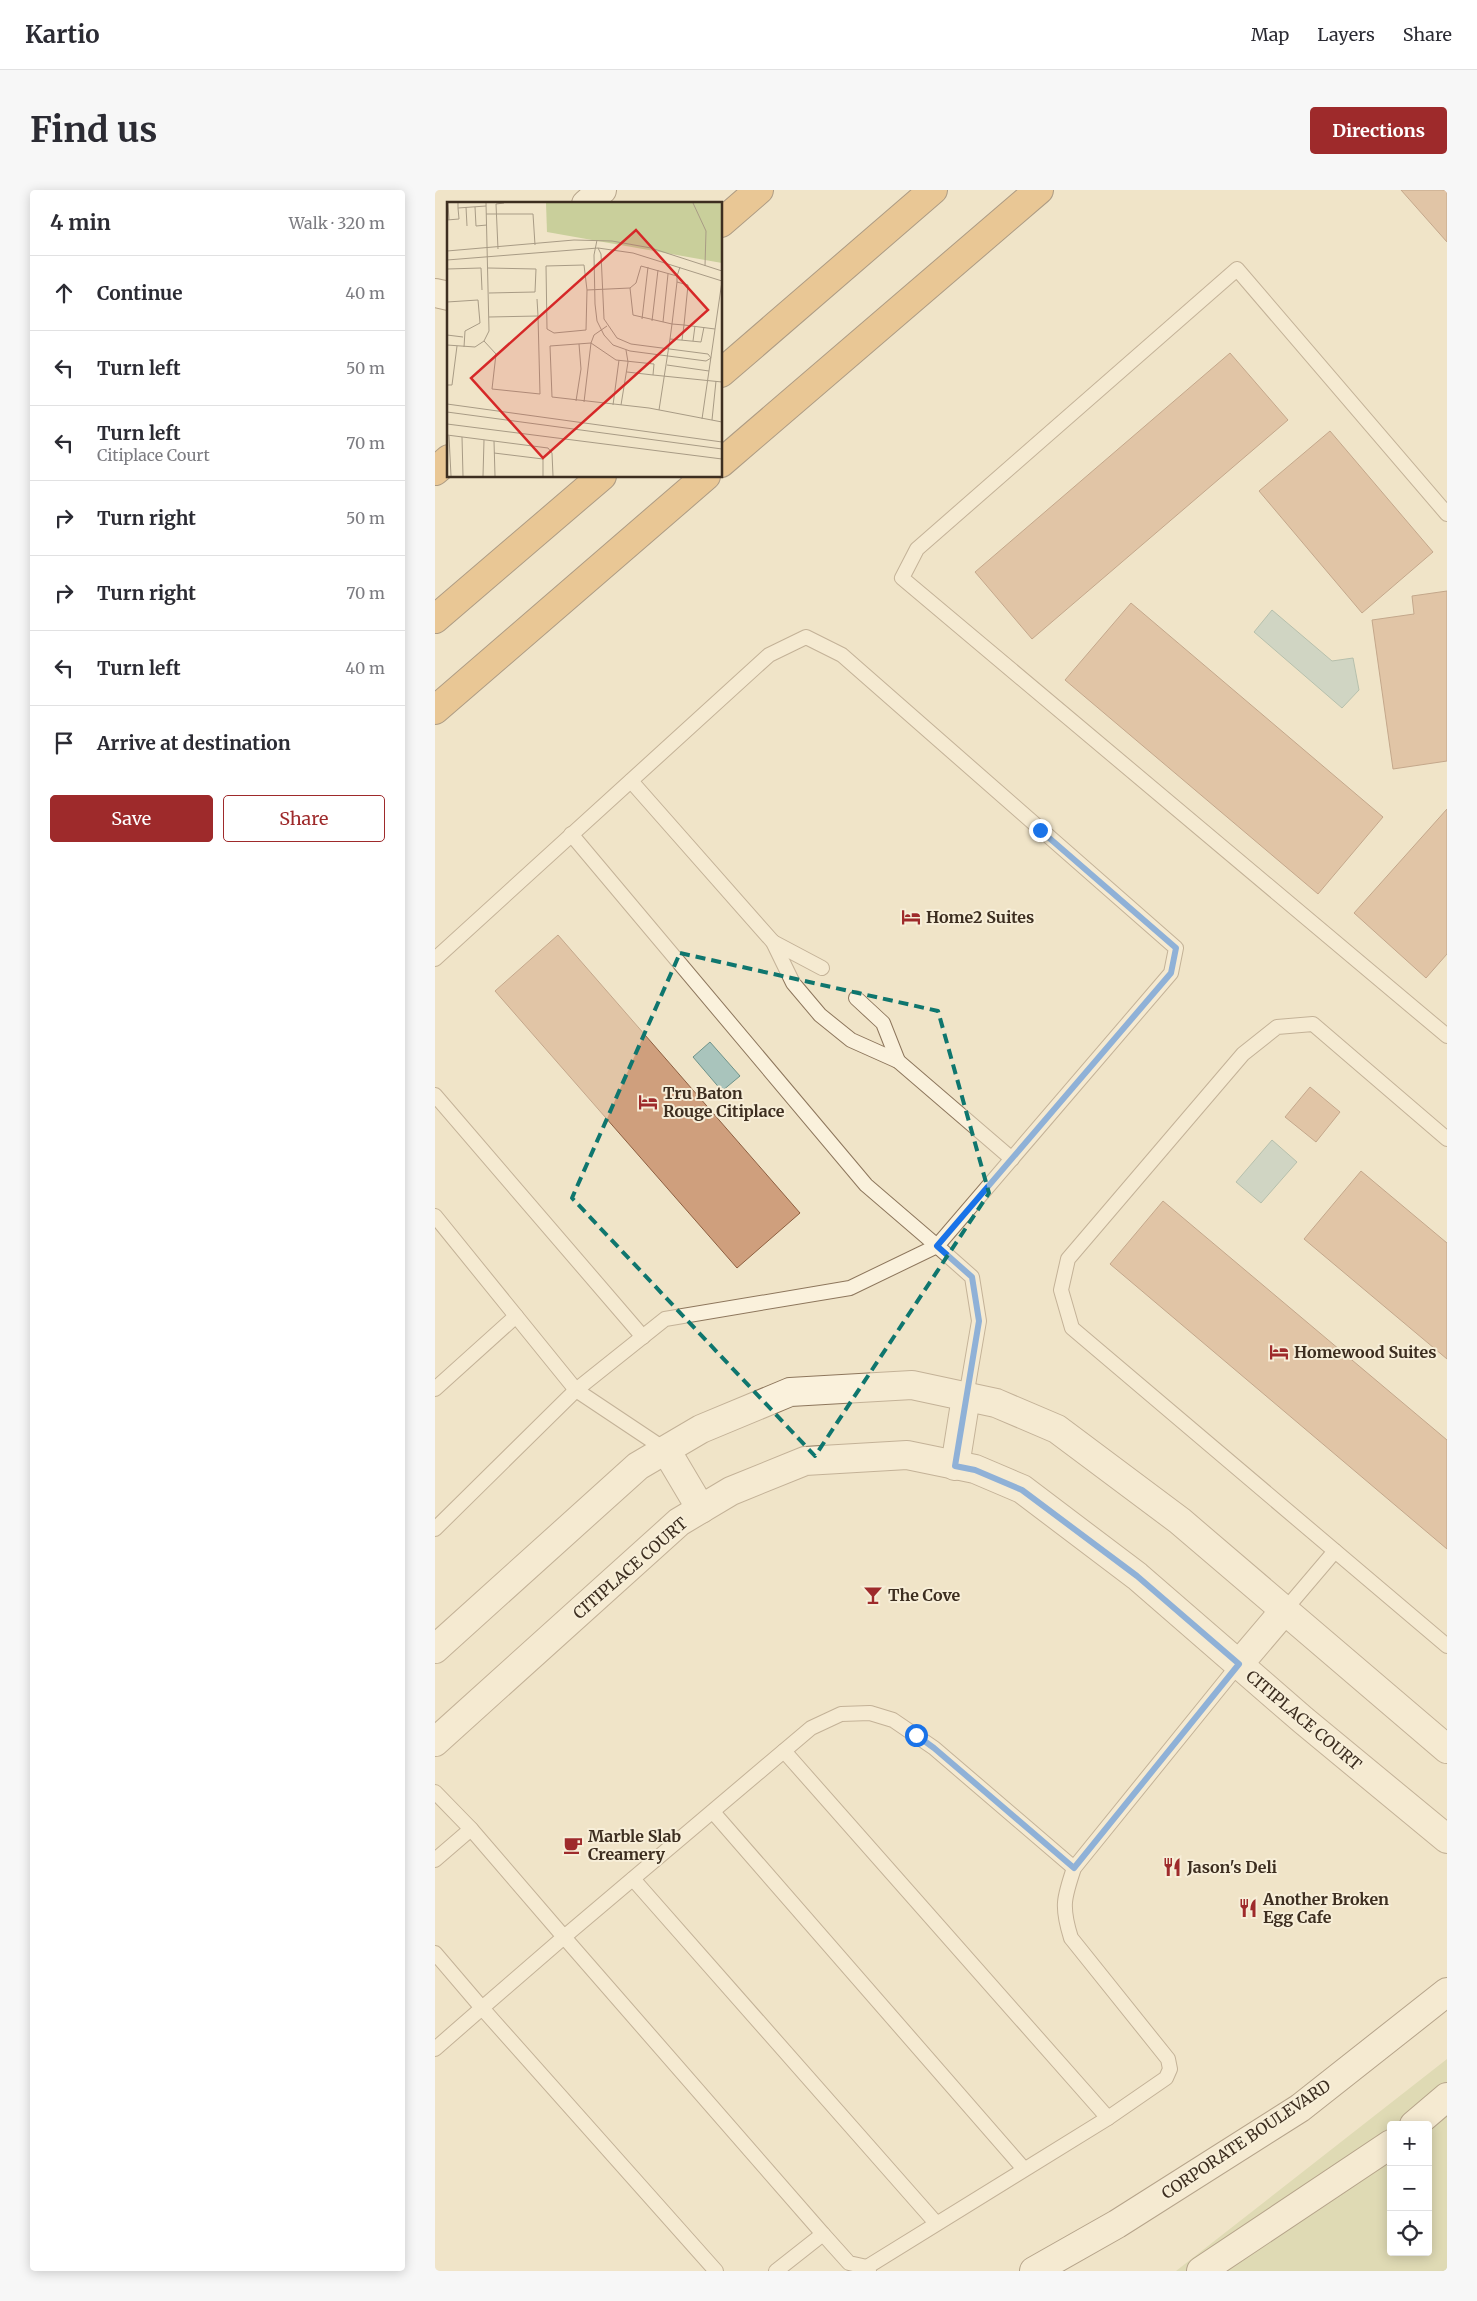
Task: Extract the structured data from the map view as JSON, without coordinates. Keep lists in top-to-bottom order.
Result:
{
  "streets": {
    "street": ["CITIPLACE COURT", "CORPORATE BOULEVARD"]
  },
  "places": {
    "hotel": ["Home2 Suites", "Tru Baton Rouge Citiplace", "Homewood Suites"],
    "bar": ["The Cove"],
    "cafe": ["Marble Slab Creamery"],
    "restaurant": ["Jason's Deli", "Another Broken Egg Cafe"]
  },
  "page": {
    "header": "Kartio",
    "nav": ["Map", "Layers", "Share"],
    "buttons": [
      "Directions",
      ["Save", "Share"]
    ],
    "title": "Find us",
    "heading": ["4 min", "Walk · 320 m"],
    "list": [
      ["Continue", "40 m"],
      ["Turn left", "50 m"],
      ["Turn left", "Citiplace Court", "70 m"],
      ["Turn right", "50 m"],
      ["Turn right", "70 m"],
      ["Turn left", "40 m"],
      "Arrive at destination"
    ],
    "map_buttons": ["+", "−"]
  }
}
